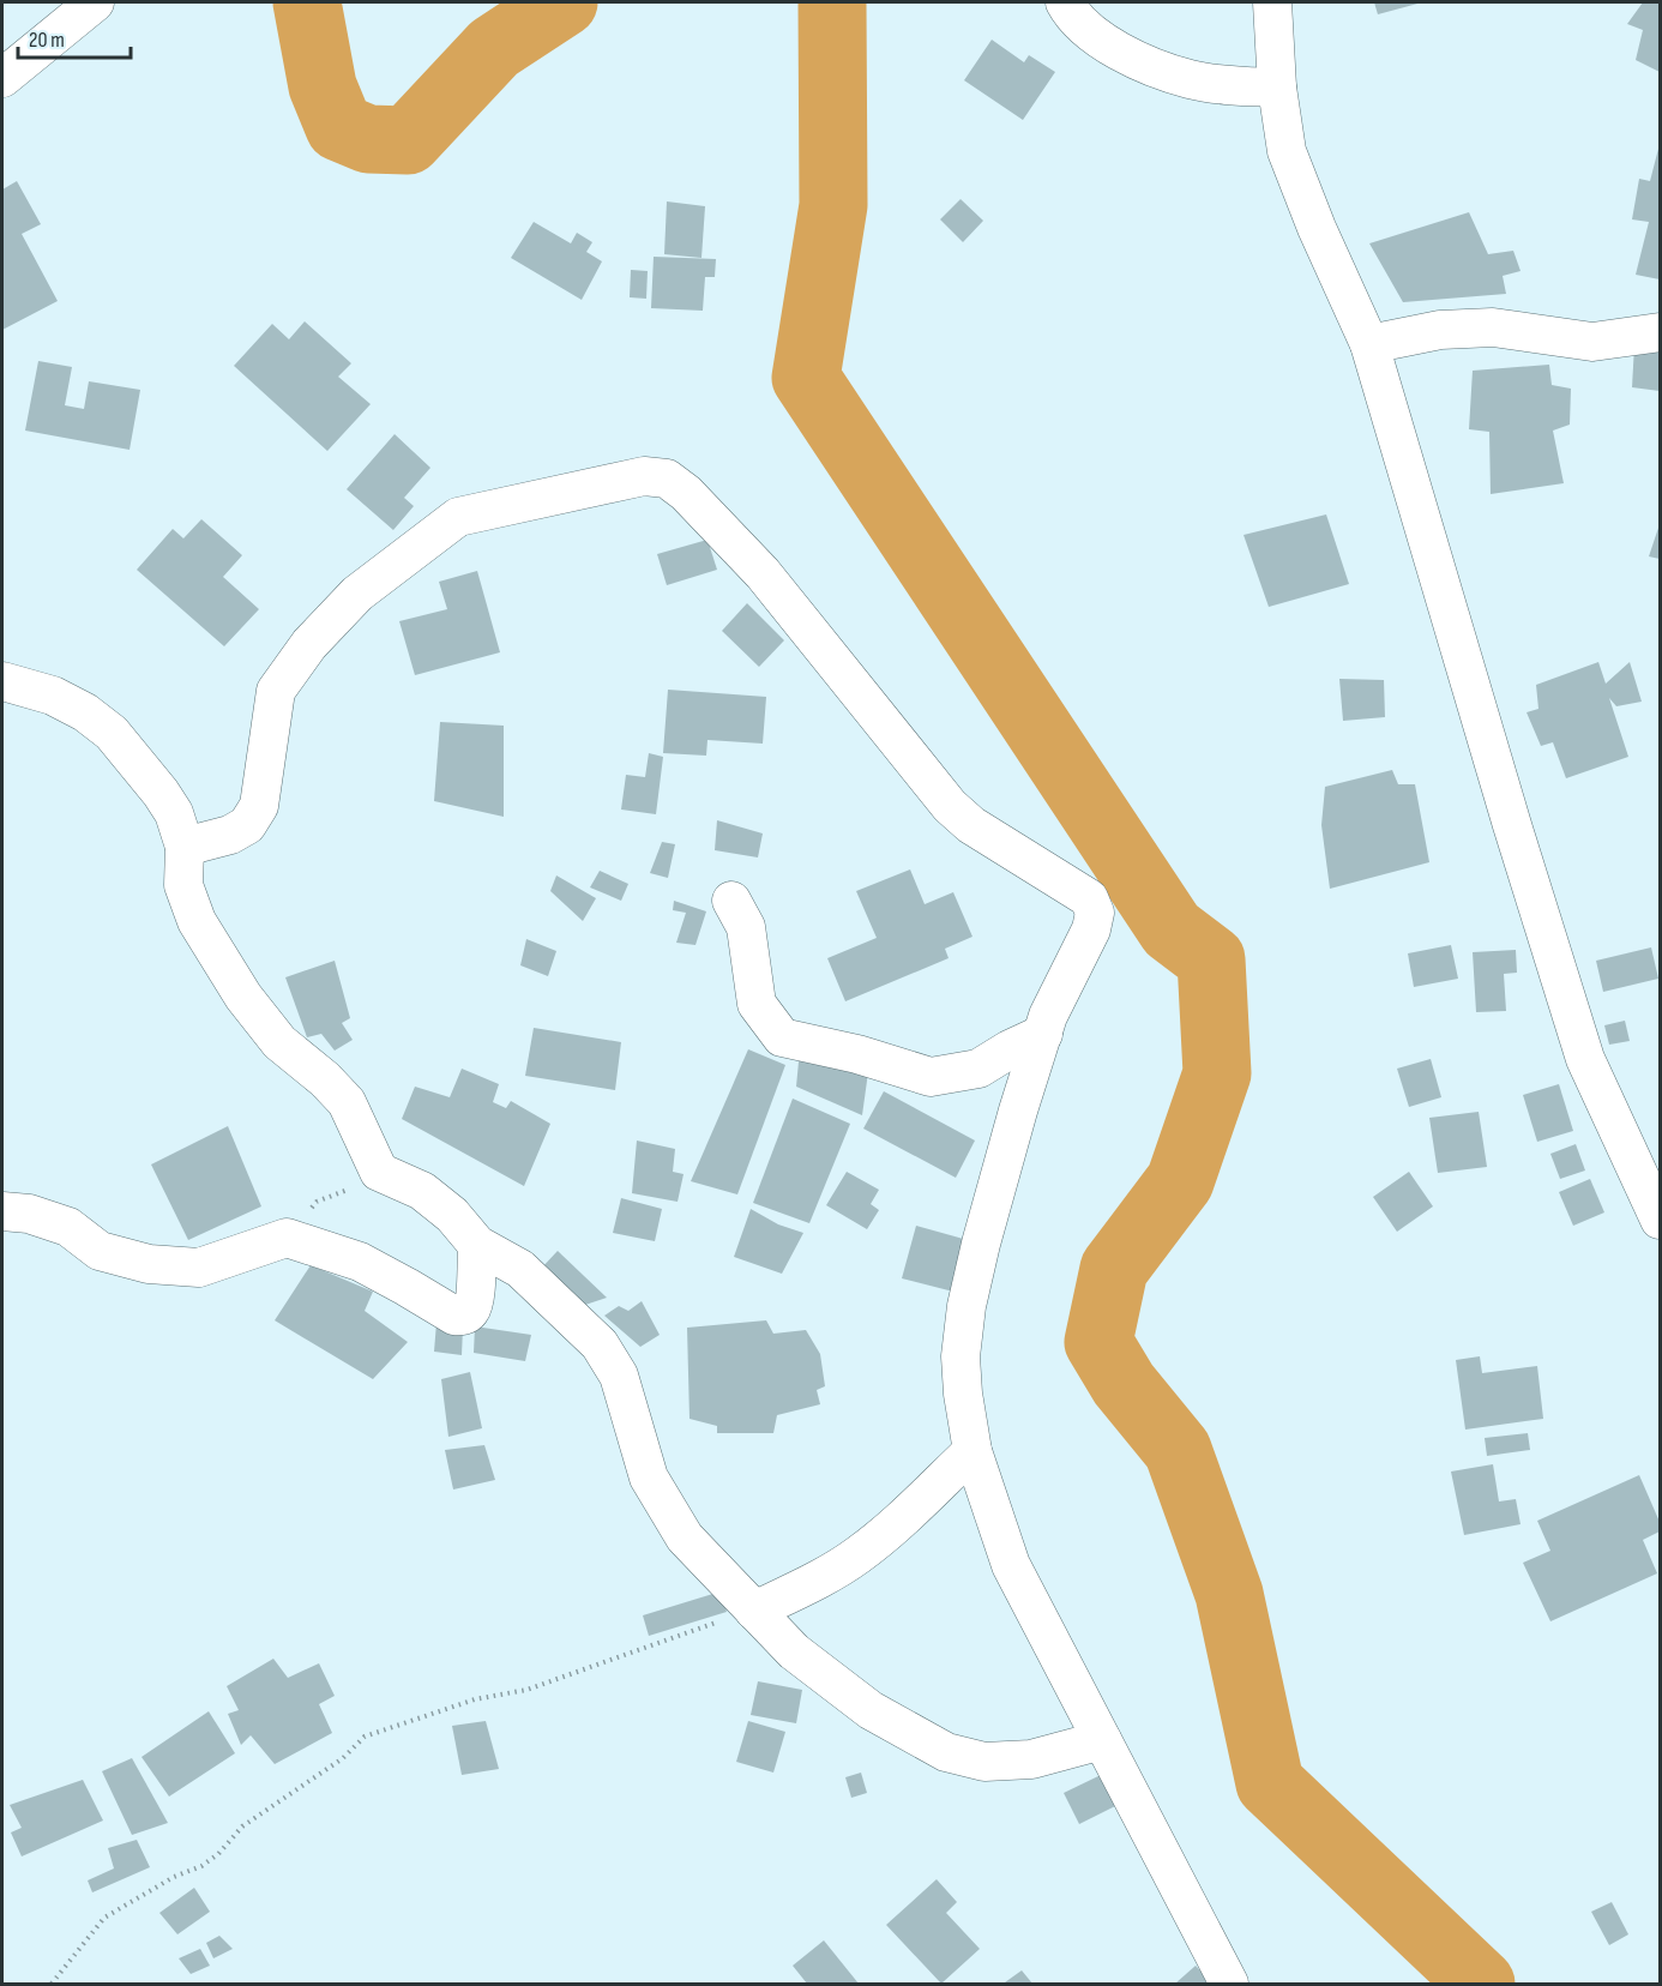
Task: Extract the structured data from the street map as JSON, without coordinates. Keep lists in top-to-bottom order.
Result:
{
  "scale_bar": "20 m"
}
